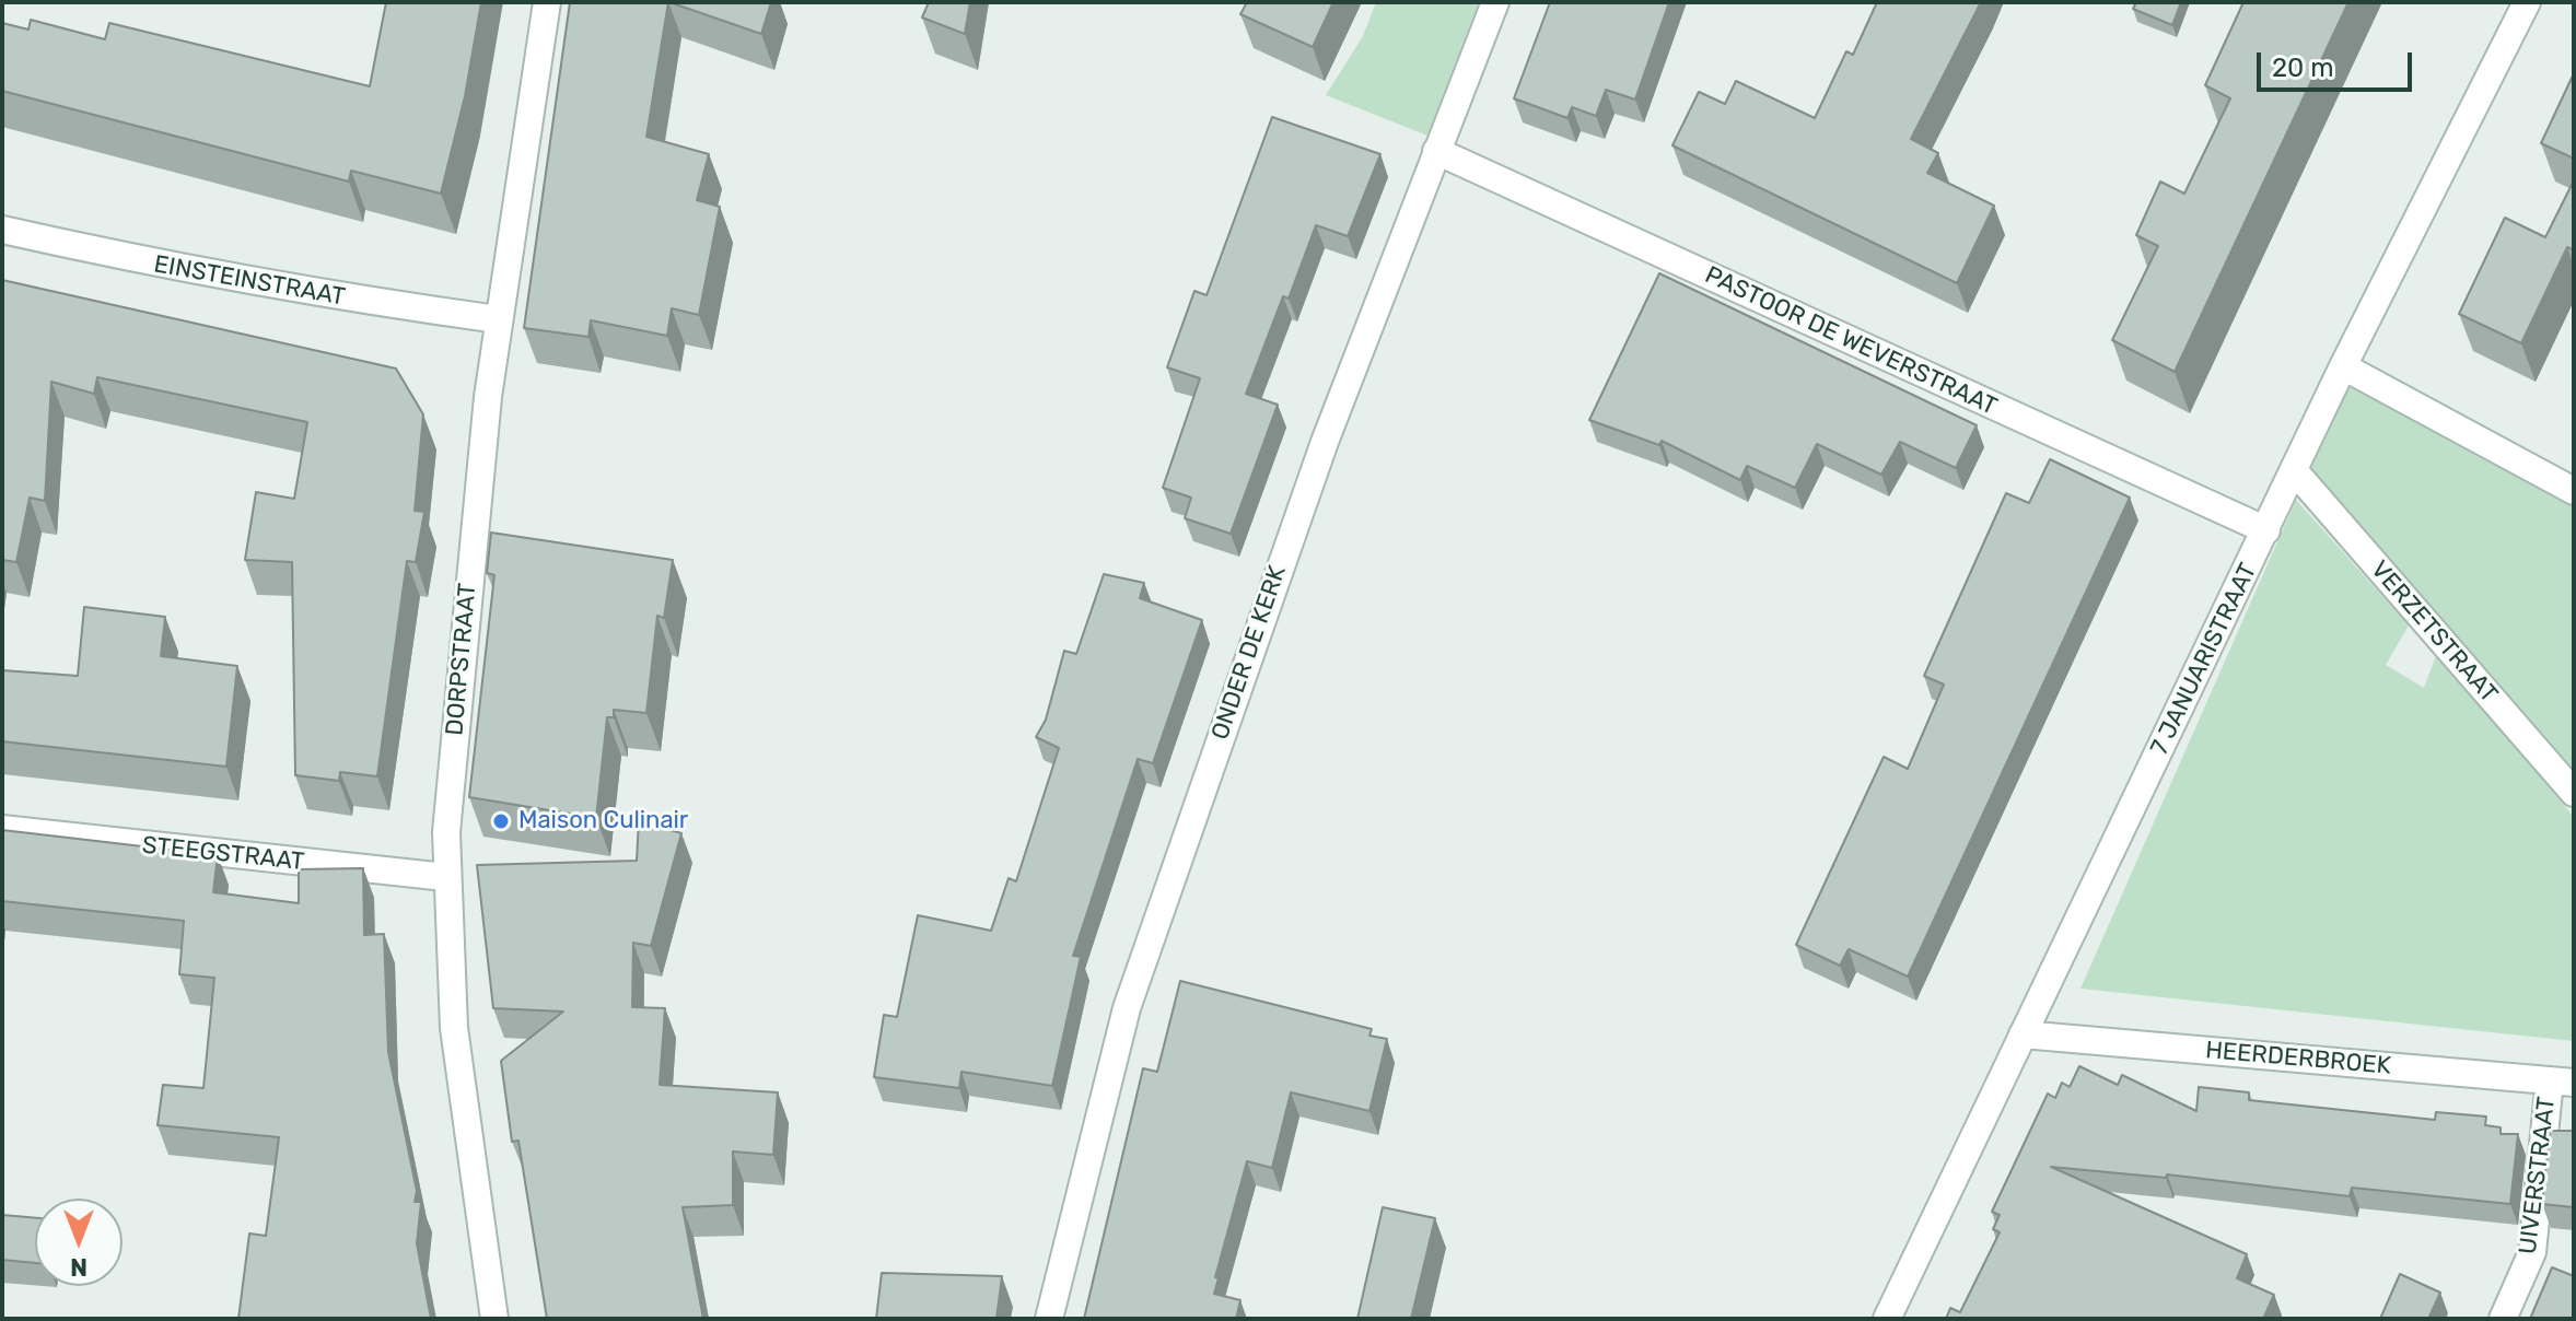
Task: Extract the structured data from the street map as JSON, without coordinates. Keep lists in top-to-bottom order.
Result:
{
  "streets": {
    "street": [
      "EINSTEINSTRAAT",
      "PASTOOR DE WEVERSTRAAT",
      "VERZETSTRAAT",
      "ONDER DE KERK",
      "DORPSTRAAT",
      "7 JANUARISTRAAT",
      "STEEGSTRAAT",
      "HEERDERBROEK",
      "UIVERSTRAAT"
    ]
  },
  "crossings": [
    ["EINSTEINSTRAAT", "DORPSTRAAT"],
    ["PASTOOR DE WEVERSTRAAT", "ONDER DE KERK"],
    ["PASTOOR DE WEVERSTRAAT", "7 JANUARISTRAAT"],
    ["VERZETSTRAAT", "7 JANUARISTRAAT"],
    ["DORPSTRAAT", "STEEGSTRAAT"],
    ["7 JANUARISTRAAT", "HEERDERBROEK"],
    ["HEERDERBROEK", "UIVERSTRAAT"]
  ],
  "places": ["Maison Culinair"],
  "scale_bar": "20 m",
  "north": "bottom"
}
